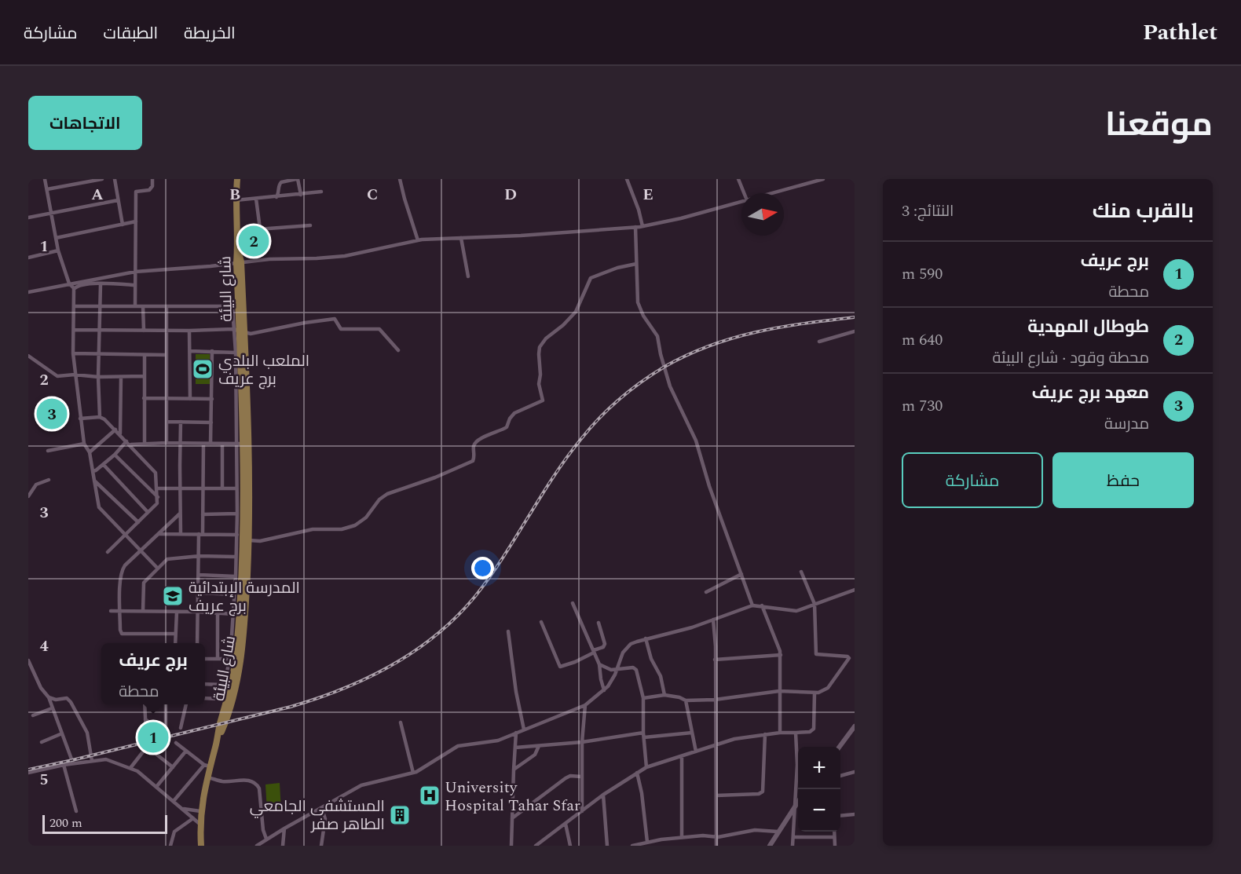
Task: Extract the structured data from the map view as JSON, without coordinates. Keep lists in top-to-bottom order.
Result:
{
  "streets": {
    "main road": ["شارع البيئة"]
  },
  "places": {
    "sports": ["الملعب البلدي برج عريف"],
    "school or university": ["المدرسة الإبتدائية برج عريف"],
    "hospital": ["University Hospital Tahar Sfar"],
    "building": ["المستشفى الجامعي الطاهر صفر"]
  },
  "scale_bar": "200 m",
  "north": "right",
  "page": {
    "header": "Pathlet",
    "nav": ["الخريطة", "الطبقات", "مشاركة"],
    "title": "موقعنا",
    "buttons": [
      "الاتجاهات",
      ["حفظ", "مشاركة"]
    ],
    "heading": ["بالقرب منك", "النتائج: 3"],
    "pins": ["2", "3", "1"],
    "list": [
      {
        "mark": "1",
        "name": "برج عريف",
        "note": "محطة",
        "value": "590 m"
      },
      {
        "mark": "2",
        "name": "طوطال المهدية",
        "note": "محطة وقود · شارع البيئة",
        "value": "640 m"
      },
      {
        "mark": "3",
        "name": "معهد برج عريف",
        "note": "مدرسة",
        "value": "730 m"
      }
    ],
    "popup": ["برج عريف", "محطة"],
    "map_buttons": ["+", "−"],
    "scale": "200 m"
  },
  "grid": {
    "columns": [
      "A",
      "B",
      "C",
      "D",
      "E"
    ],
    "rows": [
      "1",
      "2",
      "3",
      "4",
      "5"
    ]
  }
}
